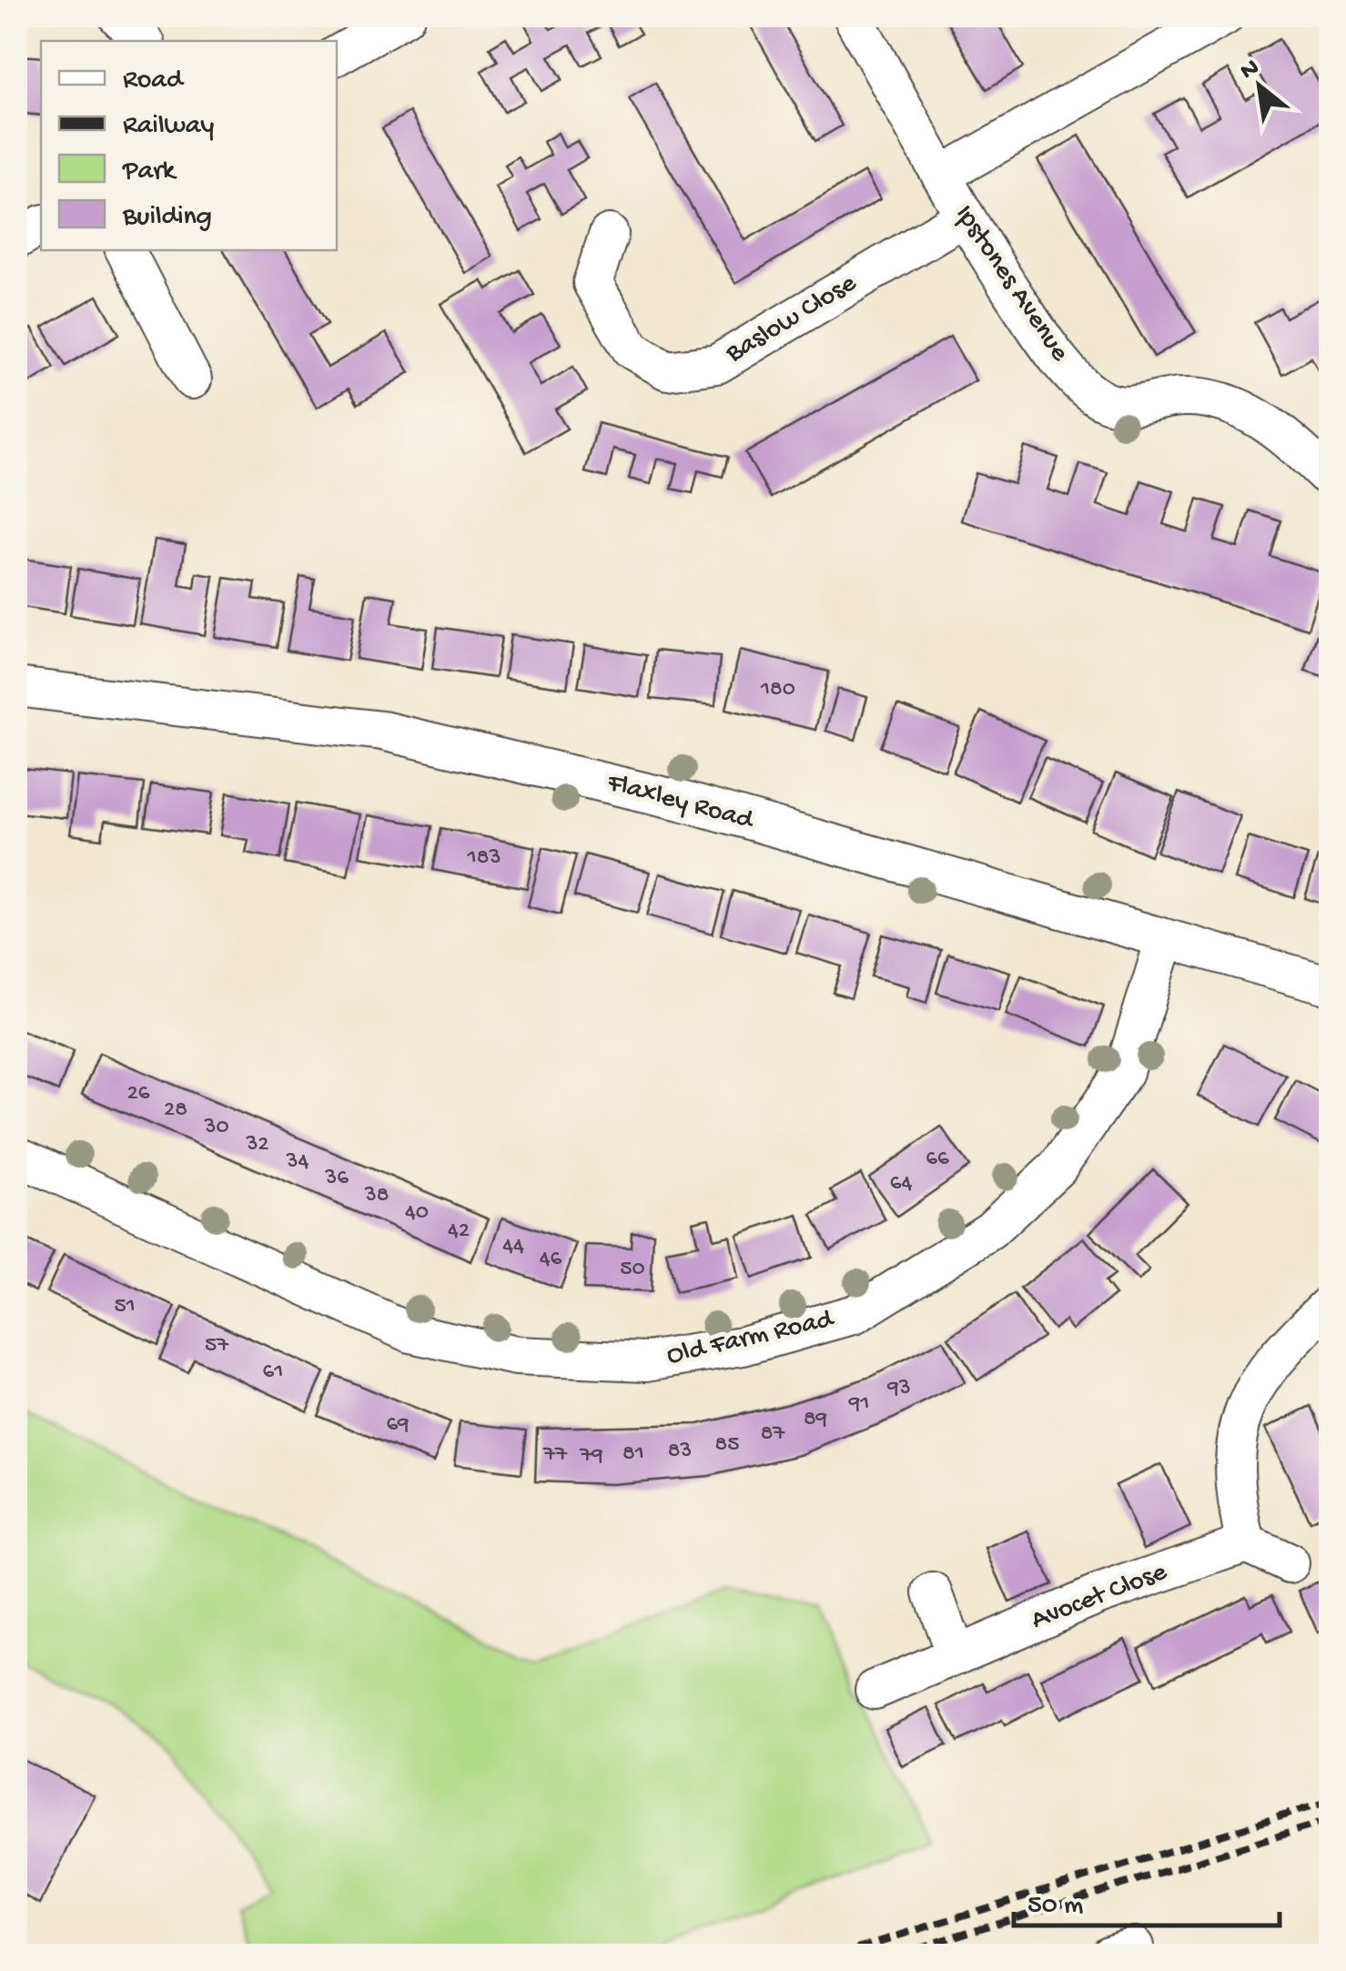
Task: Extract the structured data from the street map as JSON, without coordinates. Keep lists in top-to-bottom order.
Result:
{
  "streets": {
    "street": [
      "Ipstones Avenue",
      "Baslow Close",
      "Flaxley Road",
      "Old Farm Road",
      "Avocet Close"
    ]
  },
  "crossings": [
    ["Ipstones Avenue", "Baslow Close"],
    ["Flaxley Road", "Old Farm Road"]
  ],
  "house_numbers": [
    "180",
    "183",
    "26",
    "28",
    "30",
    "32",
    "66",
    "34",
    "36",
    "64",
    "38",
    "40",
    "42",
    "44",
    "46",
    "50",
    "51",
    "57",
    "61",
    "93",
    "91",
    "89",
    "69",
    "87",
    "85",
    "83",
    "81",
    "77",
    "79"
  ],
  "legend": [
    "Road",
    "Railway",
    "Park",
    "Building"
  ],
  "scale_bar": "50 m",
  "north": "top left"
}
